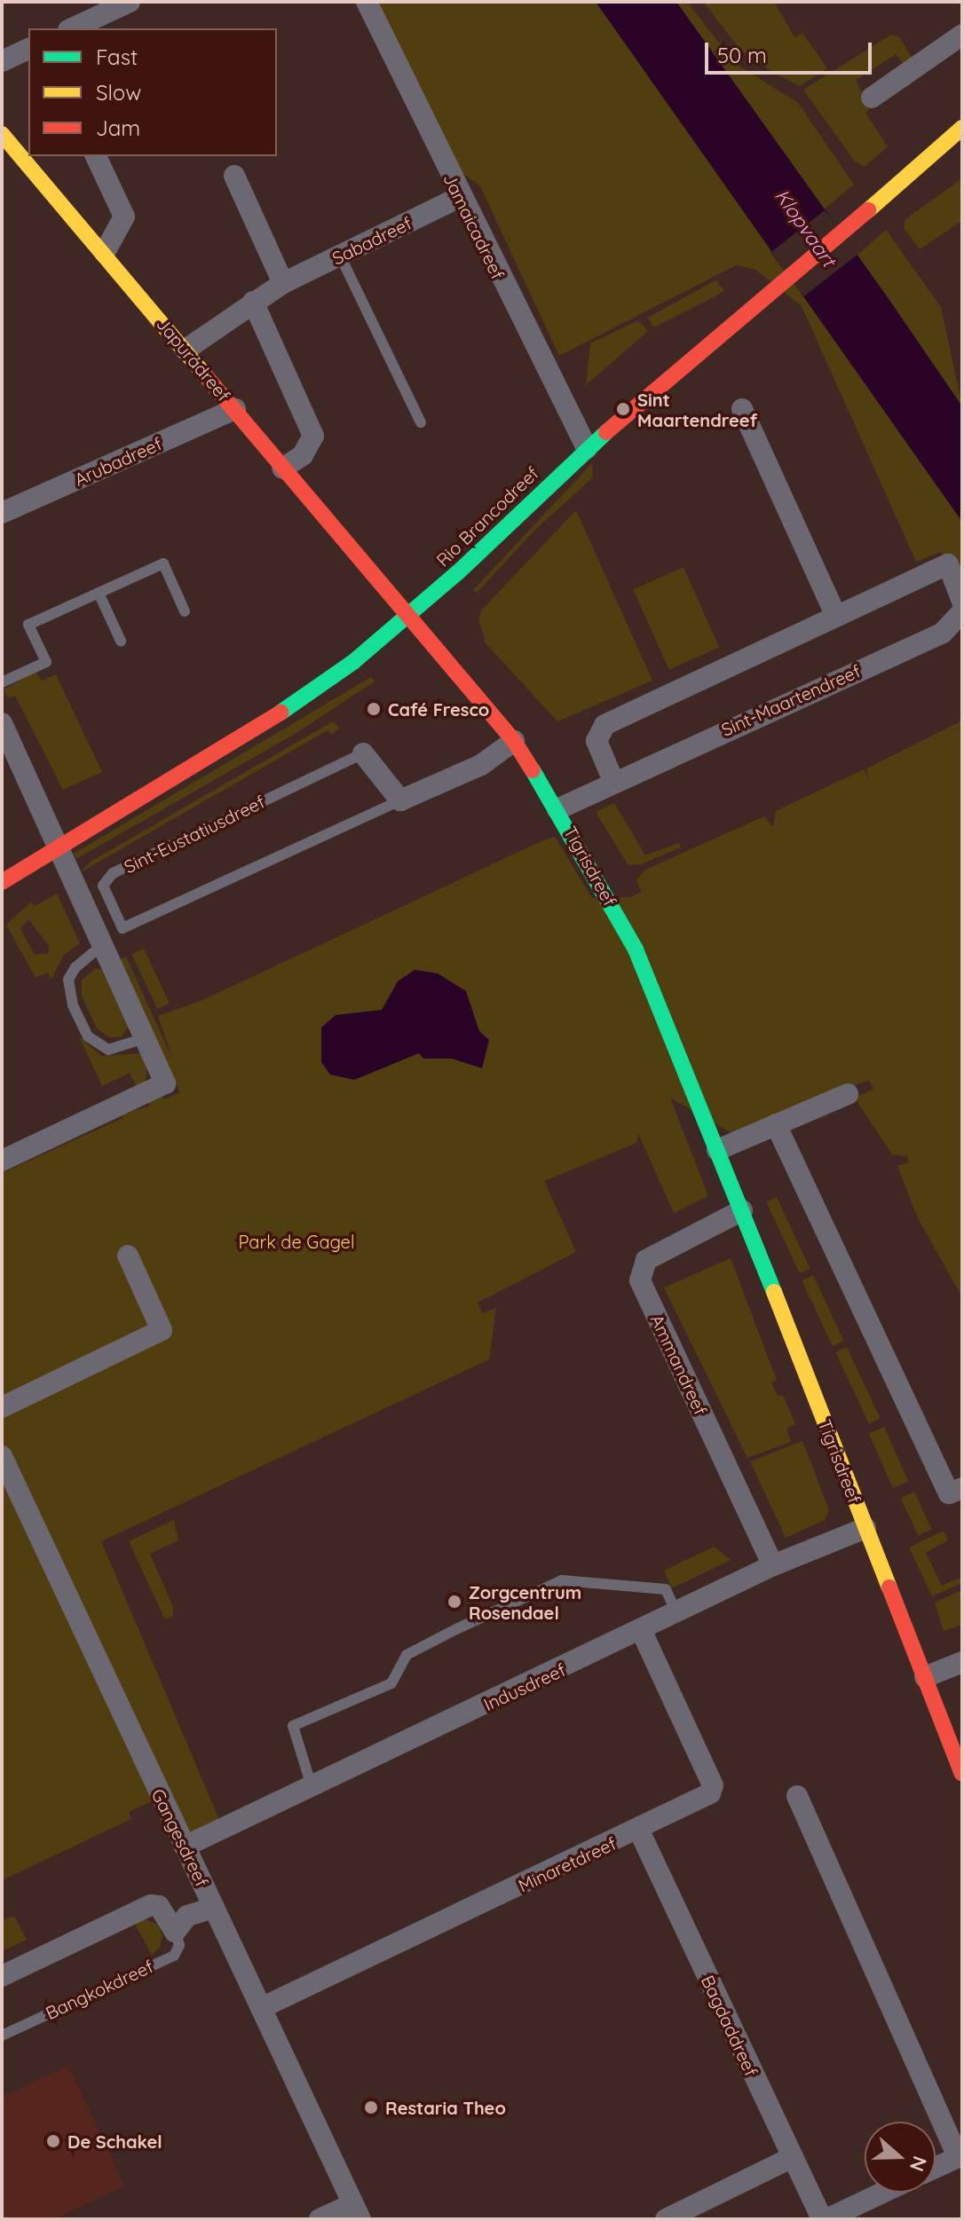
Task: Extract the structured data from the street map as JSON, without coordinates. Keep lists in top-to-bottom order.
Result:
{
  "streets": {
    "street": [
      "Jamaicadreef",
      "Sabadreef",
      "Japurádreef",
      "Arubadreef",
      "Rio Brancodreef",
      "Sint-Maartendreef",
      "Sint-Eustatiusdreef",
      "Tigrisdreef",
      "Ammandreef",
      "Indusdreef",
      "Gangesdreef",
      "Minaretdreef",
      "Bagdaddreef"
    ],
    "lane": ["Bangkokdreef"]
  },
  "crossings": [
    ["Jamaicadreef", "Sabadreef"],
    ["Jamaicadreef", "Rio Brancodreef"],
    ["Sabadreef", "Japurádreef"],
    ["Japurádreef", "Arubadreef"],
    ["Japurádreef", "Rio Brancodreef"],
    ["Japurádreef", "Tigrisdreef"],
    ["Rio Brancodreef", "Tigrisdreef"],
    ["Sint-Maartendreef", "Tigrisdreef"],
    ["Sint-Eustatiusdreef", "Tigrisdreef"],
    ["Tigrisdreef", "Ammandreef"],
    ["Tigrisdreef", "Indusdreef"],
    ["Ammandreef", "Indusdreef"],
    ["Indusdreef", "Gangesdreef"],
    ["Indusdreef", "Minaretdreef"],
    ["Gangesdreef", "Minaretdreef"],
    ["Minaretdreef", "Bagdaddreef"]
  ],
  "water": ["Klopvaart"],
  "parks": ["Park de Gagel"],
  "places": [
    "Sint Maartendreef",
    "Café Fresco",
    "Zorgcentrum Rosendael",
    "Restaria Theo",
    "De Schakel"
  ],
  "legend": ["Fast", "Slow", "Jam"],
  "scale_bar": "50 m",
  "north": "right"
}
